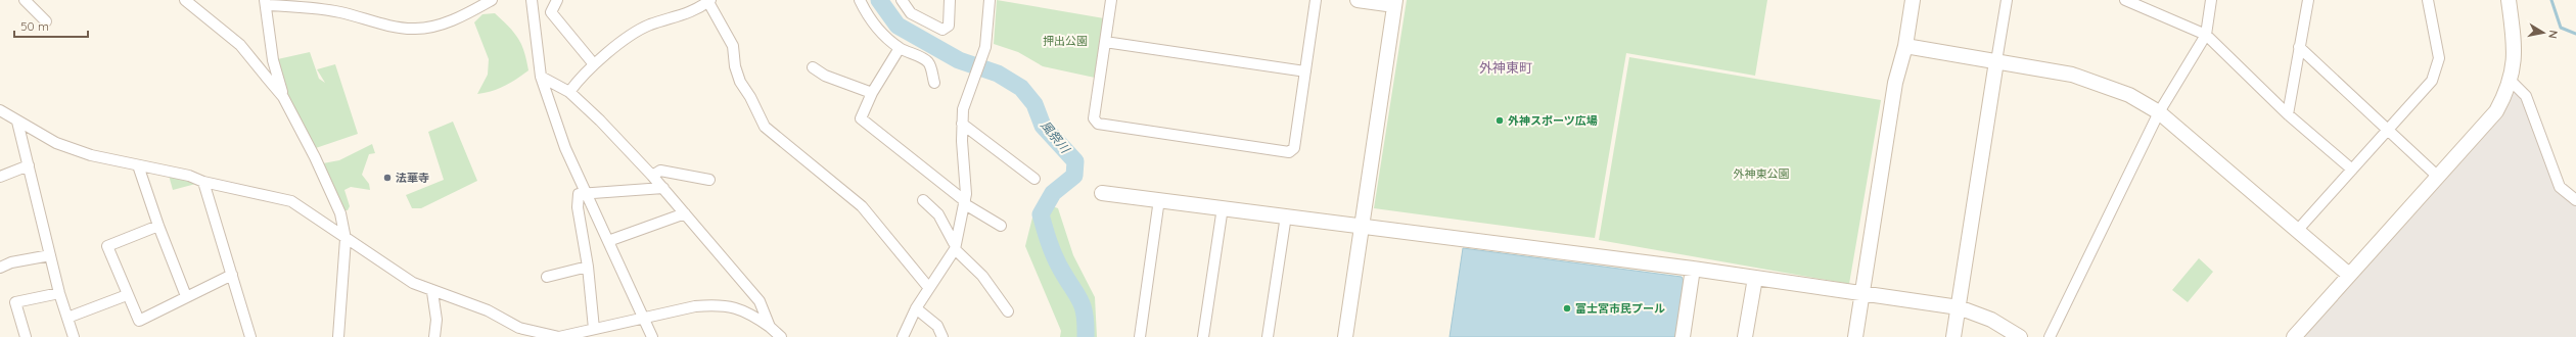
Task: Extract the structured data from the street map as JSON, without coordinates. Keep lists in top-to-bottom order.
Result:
{
  "districts": ["外神東町"],
  "water": ["風祭川"],
  "parks": ["押出公園", "外神東公園"],
  "places": ["外神スポーツ広場", "法華寺", "富士宮市民プール"],
  "scale_bar": "50 m",
  "north": "right"
}
